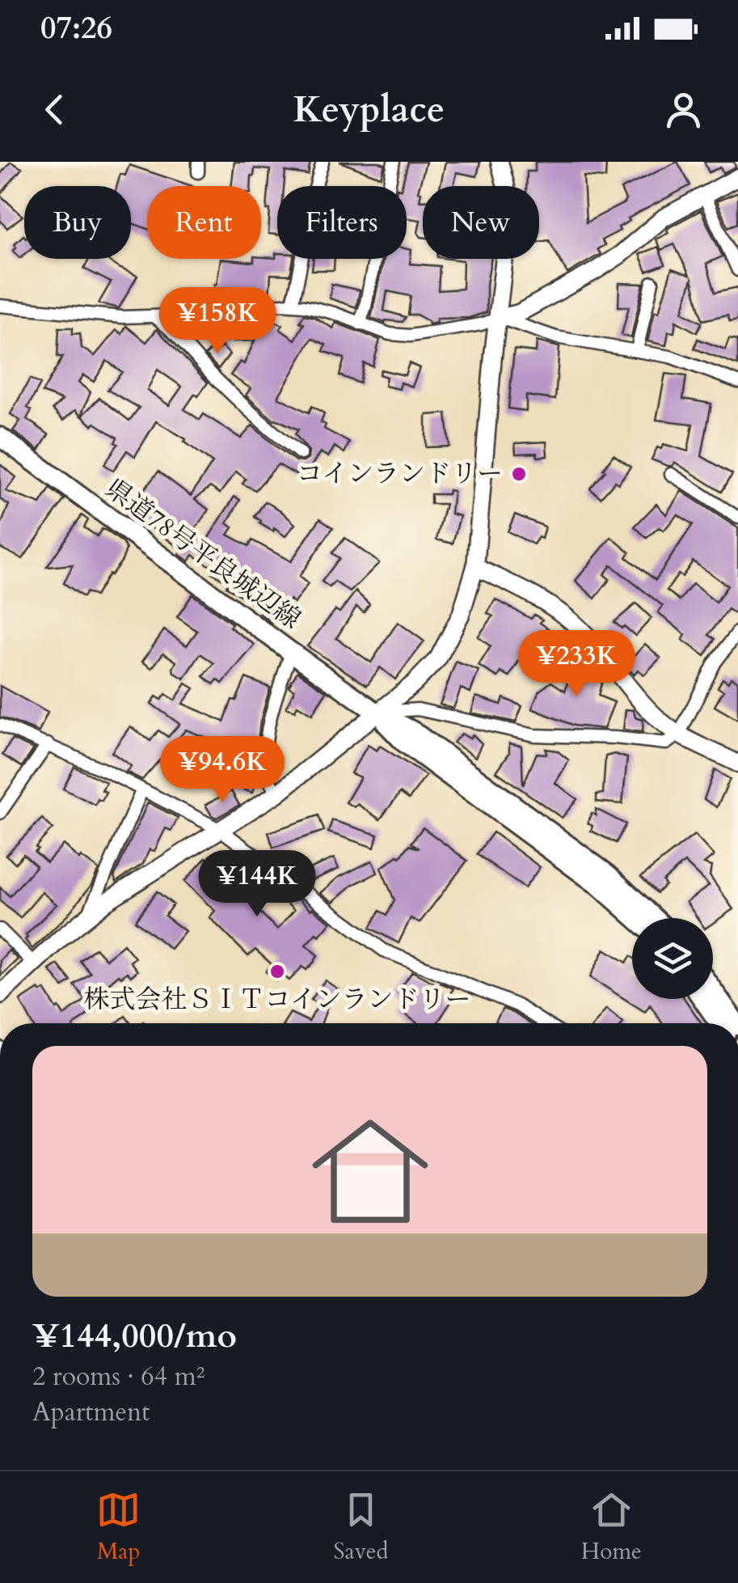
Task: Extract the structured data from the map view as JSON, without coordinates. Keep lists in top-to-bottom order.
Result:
{
  "streets": {
    "main road": ["県道78号平良城辺線"]
  },
  "places": ["コインランドリー", "株式会社ＳＩＴコインランドリー"],
  "page": {
    "status": "07:26",
    "header": "Keyplace",
    "chip": [
      "Buy",
      "Rent",
      "Filters",
      "New"
    ],
    "price": [
      "¥158K",
      "¥233K",
      "¥94.6K",
      "¥144K"
    ],
    "list": [
      {
        "name": "¥144,000/mo",
        "note": "2 rooms · 64 m² · Apartment"
      }
    ],
    "tabs": ["Map", "Saved", "Home"]
  }
}
